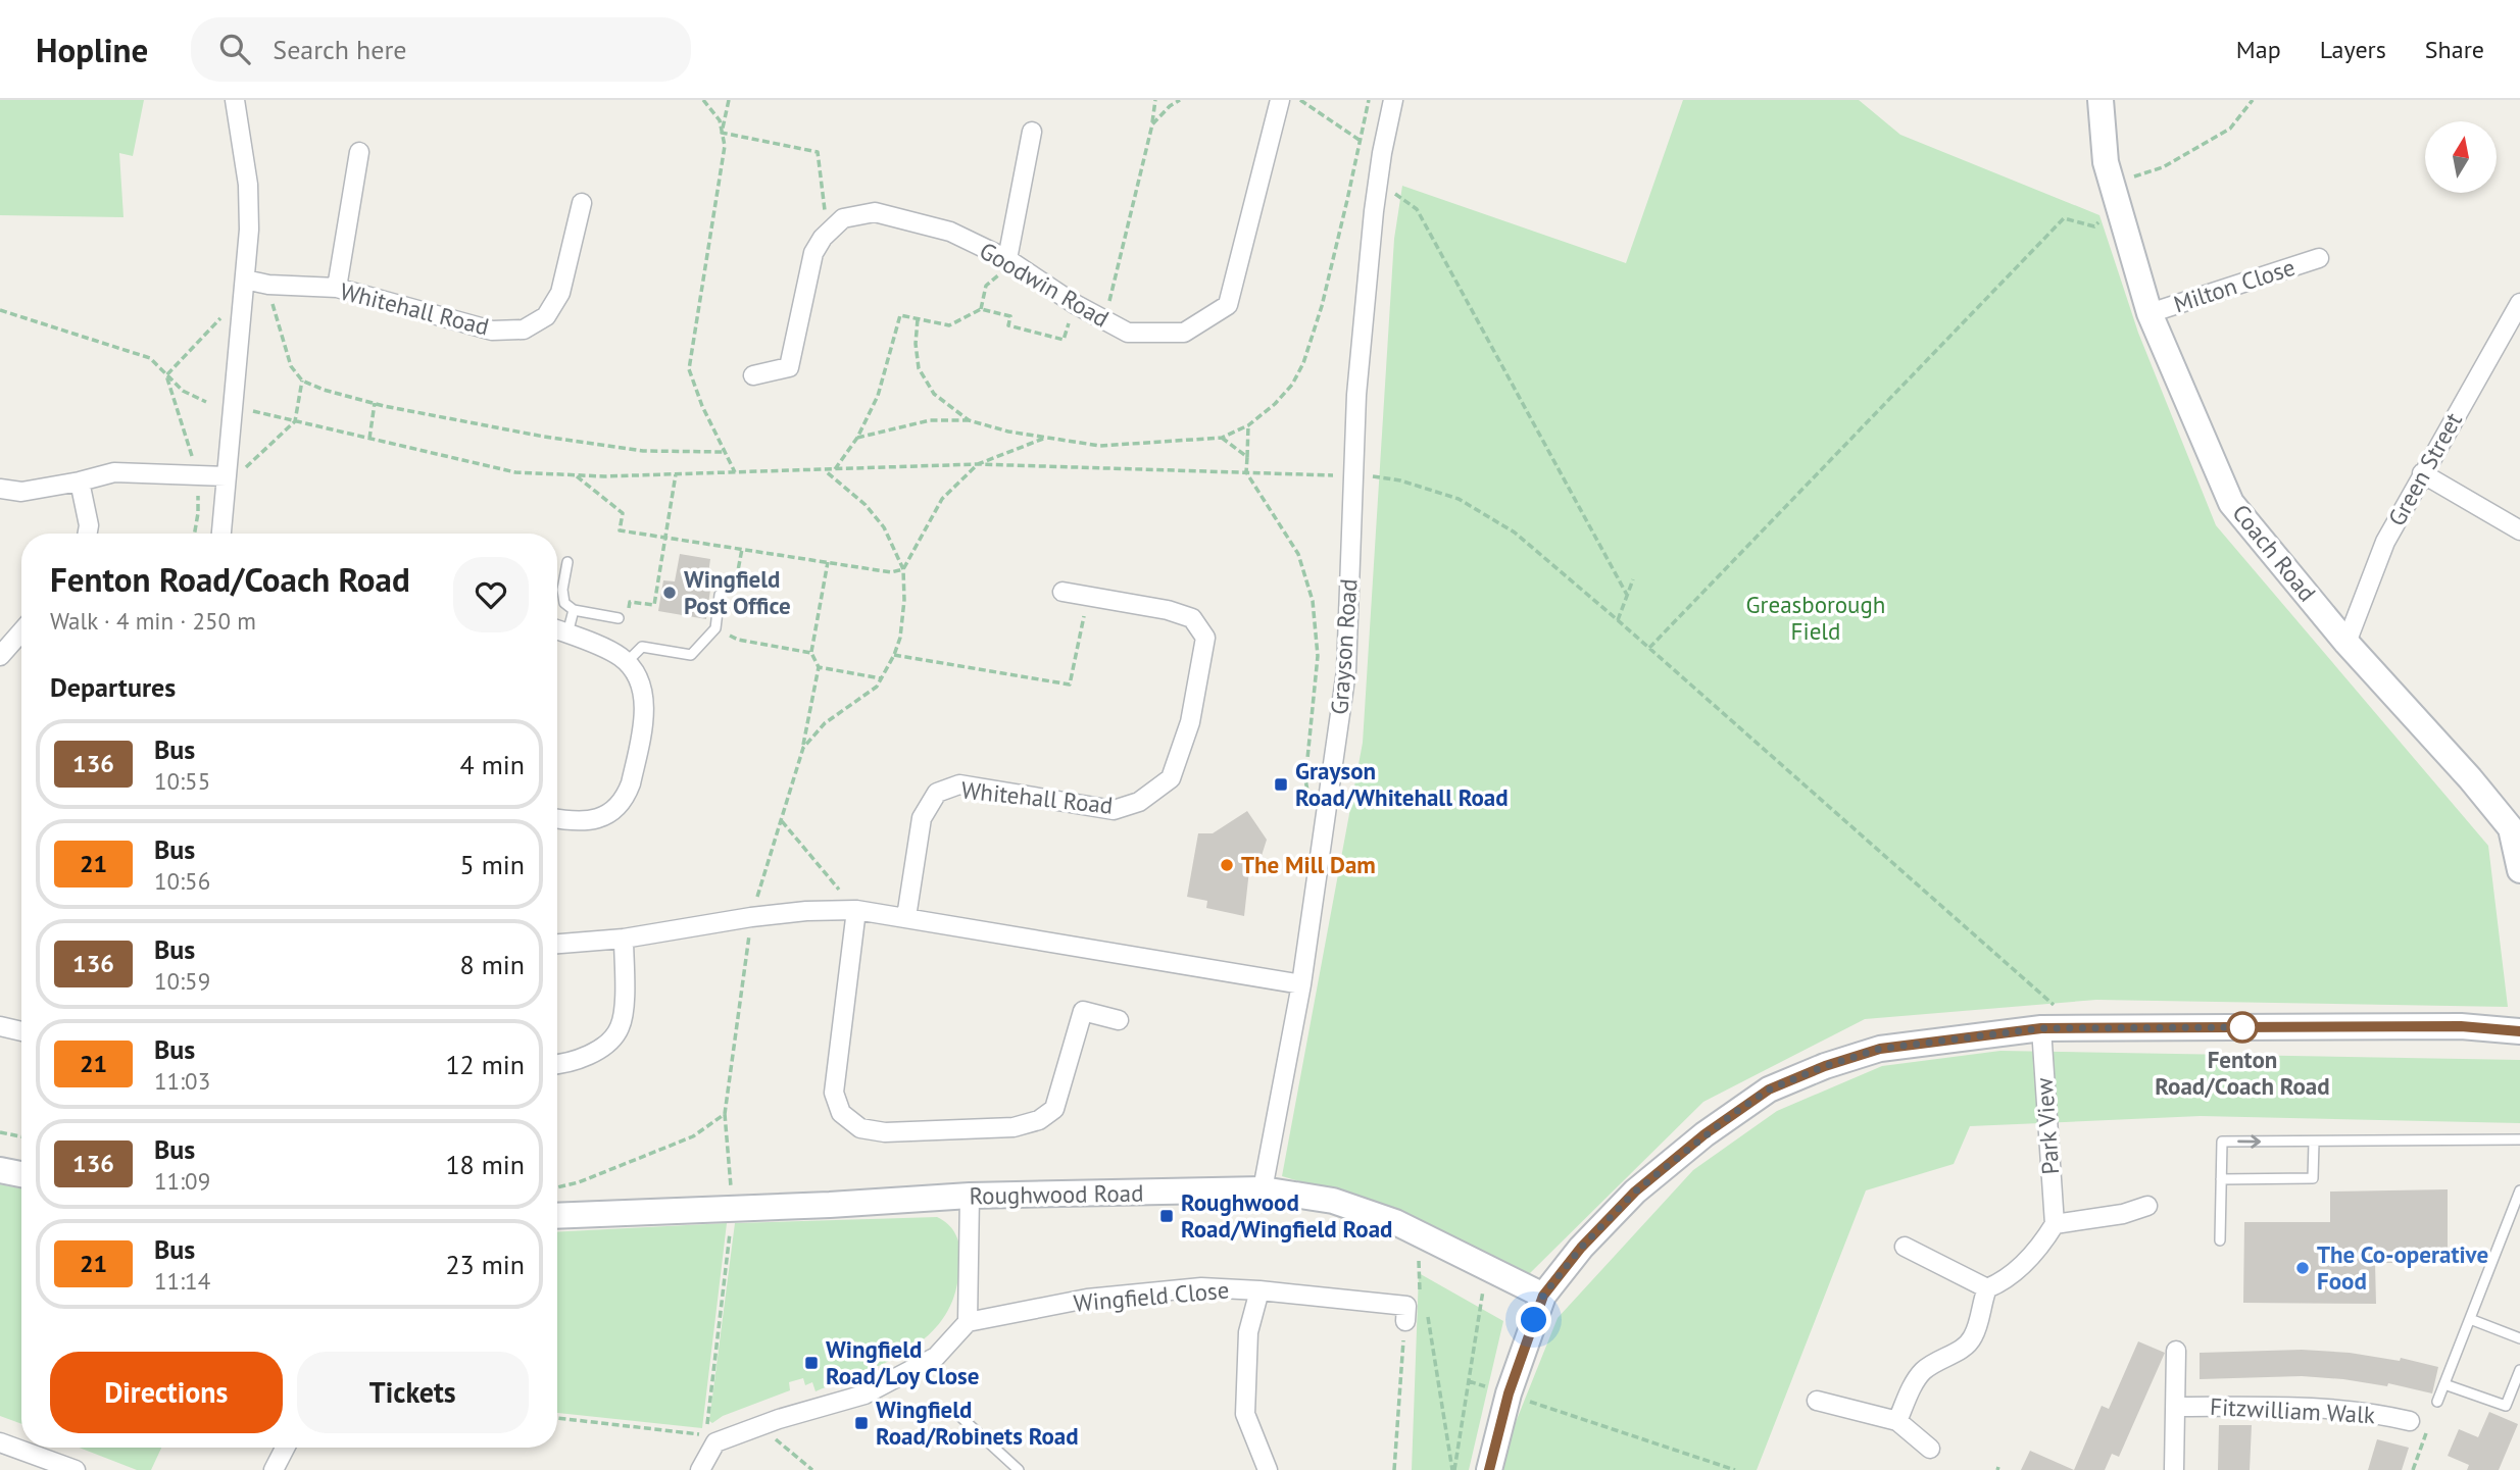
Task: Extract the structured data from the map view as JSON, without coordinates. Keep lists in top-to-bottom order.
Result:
{
  "streets": {
    "street": [
      "Goodwin Road",
      "Milton Close",
      "Whitehall Road",
      "Green Street",
      "Coach Road",
      "Grayson Road",
      "Park View",
      "Roughwood Road",
      "Wingfield Close",
      "Fitzwilliam Walk"
    ]
  },
  "crossings": [
    ["Milton Close", "Coach Road"],
    ["Green Street", "Coach Road"],
    ["Grayson Road", "Roughwood Road"]
  ],
  "parks": ["Greasborough Field"],
  "places": {
    "other": [
      "Wingfield Post Office",
      "The Mill Dam",
      "Fenton Road/Coach Road",
      "The Co-operative Food"
    ],
    "transit": [
      "Grayson Road/Whitehall Road",
      "Roughwood Road/Wingfield Road",
      "Wingfield Road/Loy Close",
      "Wingfield Road/Robinets Road"
    ]
  },
  "lines": ["bus line 136"],
  "north": "top",
  "page": {
    "header": "Hopline",
    "search": "Search here",
    "nav": ["Map", "Layers", "Share"],
    "heading": [
      ["Fenton Road/Coach Road", "Walk · 4 min · 250 m"],
      "Departures"
    ],
    "list": [
      {
        "mark": "136",
        "name": "Bus",
        "note": "10:55",
        "value": "4 min"
      },
      {
        "mark": "21",
        "name": "Bus",
        "note": "10:56",
        "value": "5 min"
      },
      {
        "mark": "136",
        "name": "Bus",
        "note": "10:59",
        "value": "8 min"
      },
      {
        "mark": "21",
        "name": "Bus",
        "note": "11:03",
        "value": "12 min"
      },
      {
        "mark": "136",
        "name": "Bus",
        "note": "11:09",
        "value": "18 min"
      },
      {
        "mark": "21",
        "name": "Bus",
        "note": "11:14",
        "value": "23 min"
      }
    ],
    "buttons": ["Directions", "Tickets"]
  }
}
